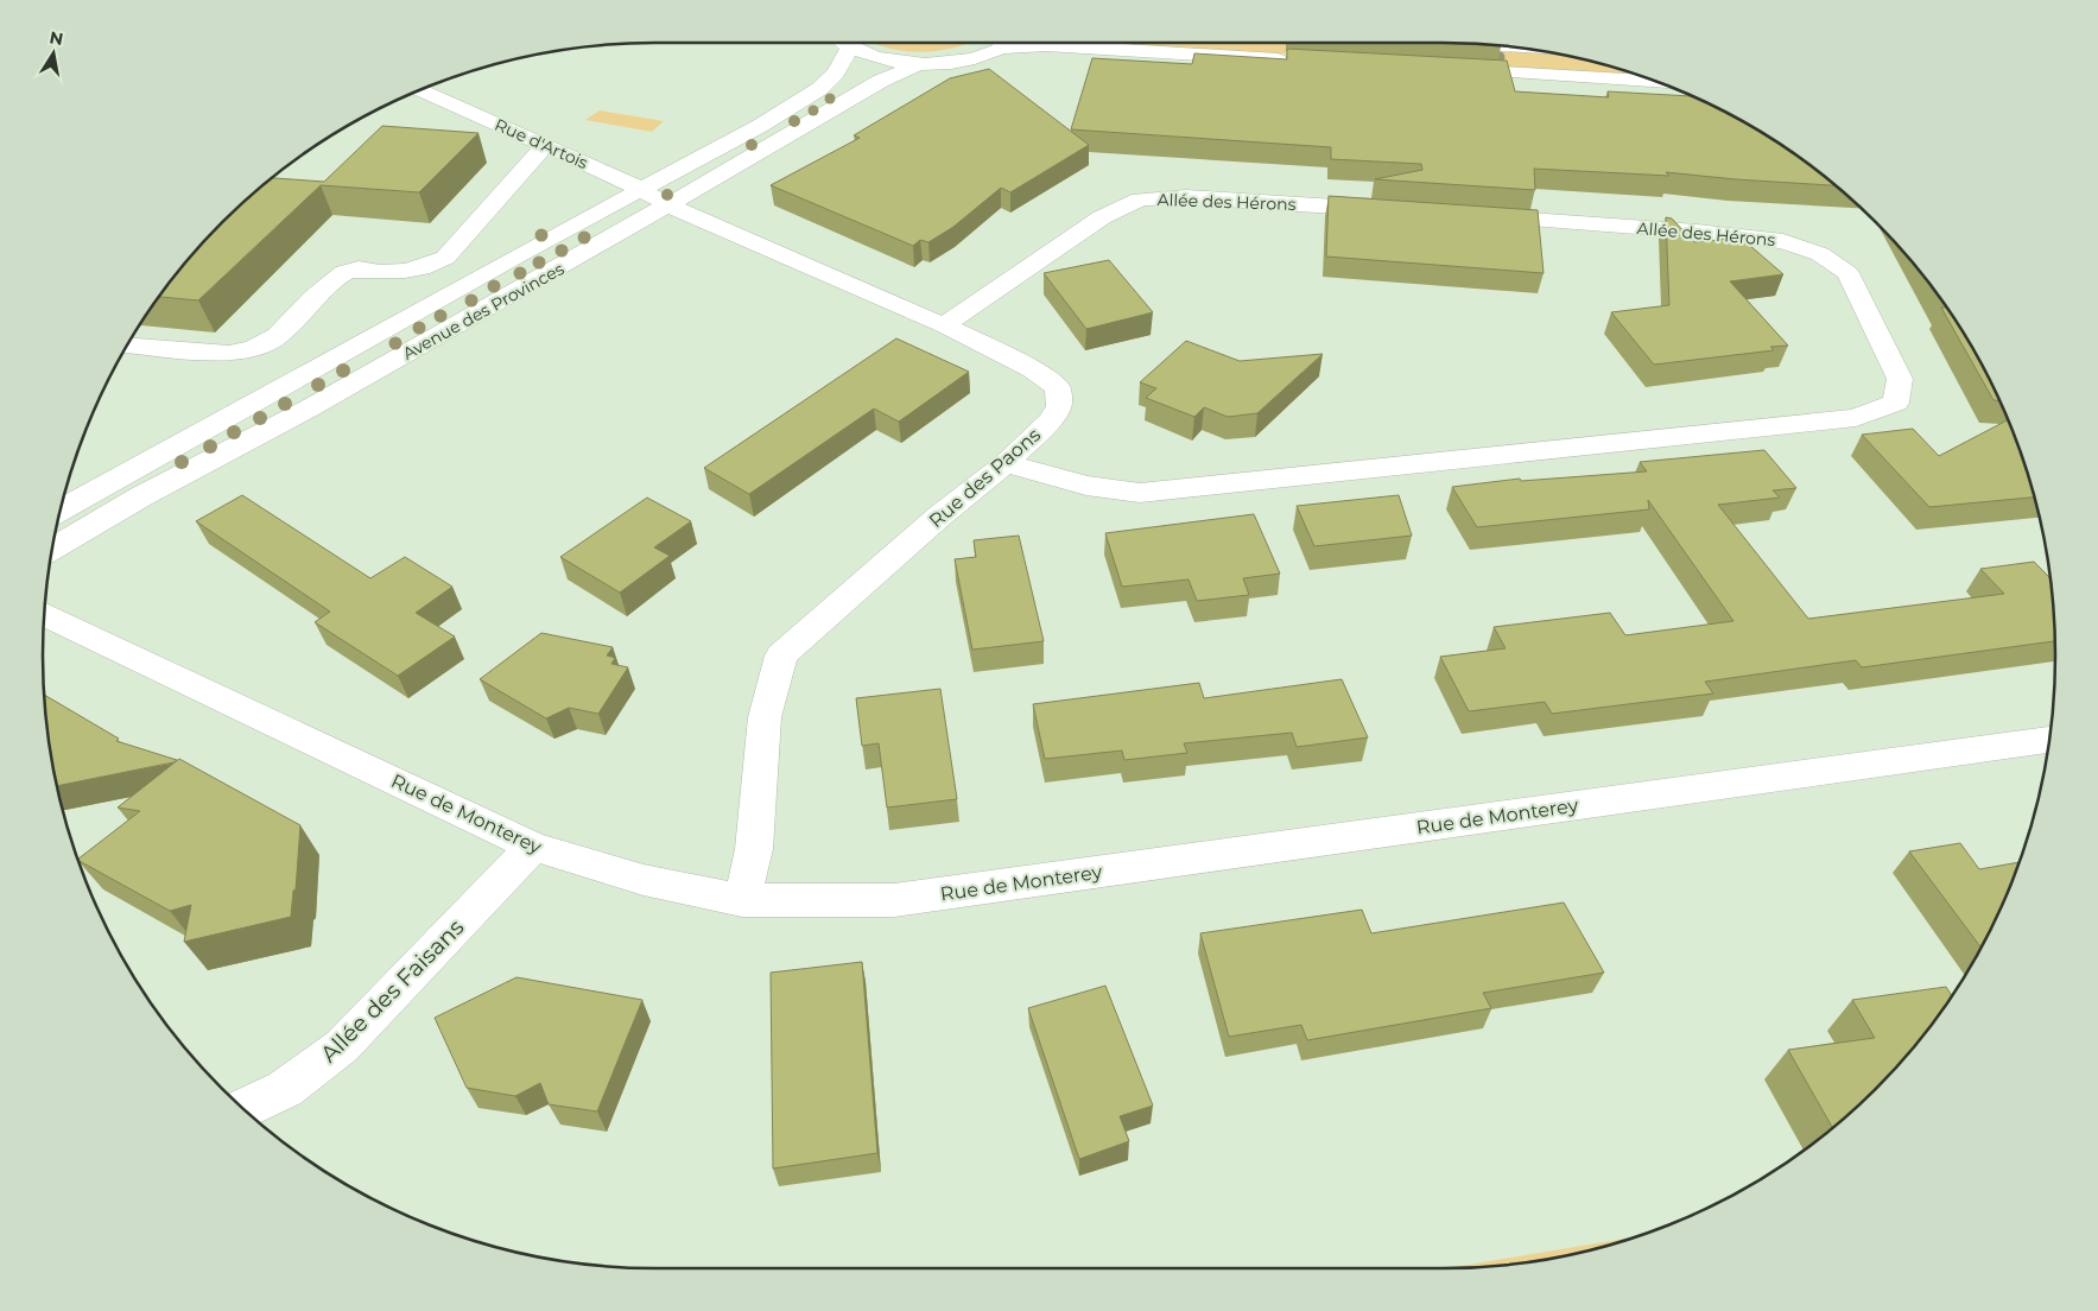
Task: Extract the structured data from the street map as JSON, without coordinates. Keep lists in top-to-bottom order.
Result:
{
  "streets": {
    "street": [
      "Rue d'Artois",
      "Allée des Hérons",
      "Avenue des Provinces",
      "Rue des Paons",
      "Rue de Monterey",
      "Allée des Faisans"
    ]
  },
  "crossings": [
    ["Rue d'Artois", "Avenue des Provinces"],
    ["Rue d'Artois", "Rue des Paons"],
    ["Allée des Hérons", "Rue des Paons"],
    ["Avenue des Provinces", "Rue des Paons"],
    ["Rue des Paons", "Rue de Monterey"],
    ["Rue de Monterey", "Allée des Faisans"]
  ],
  "north": "top"
}
